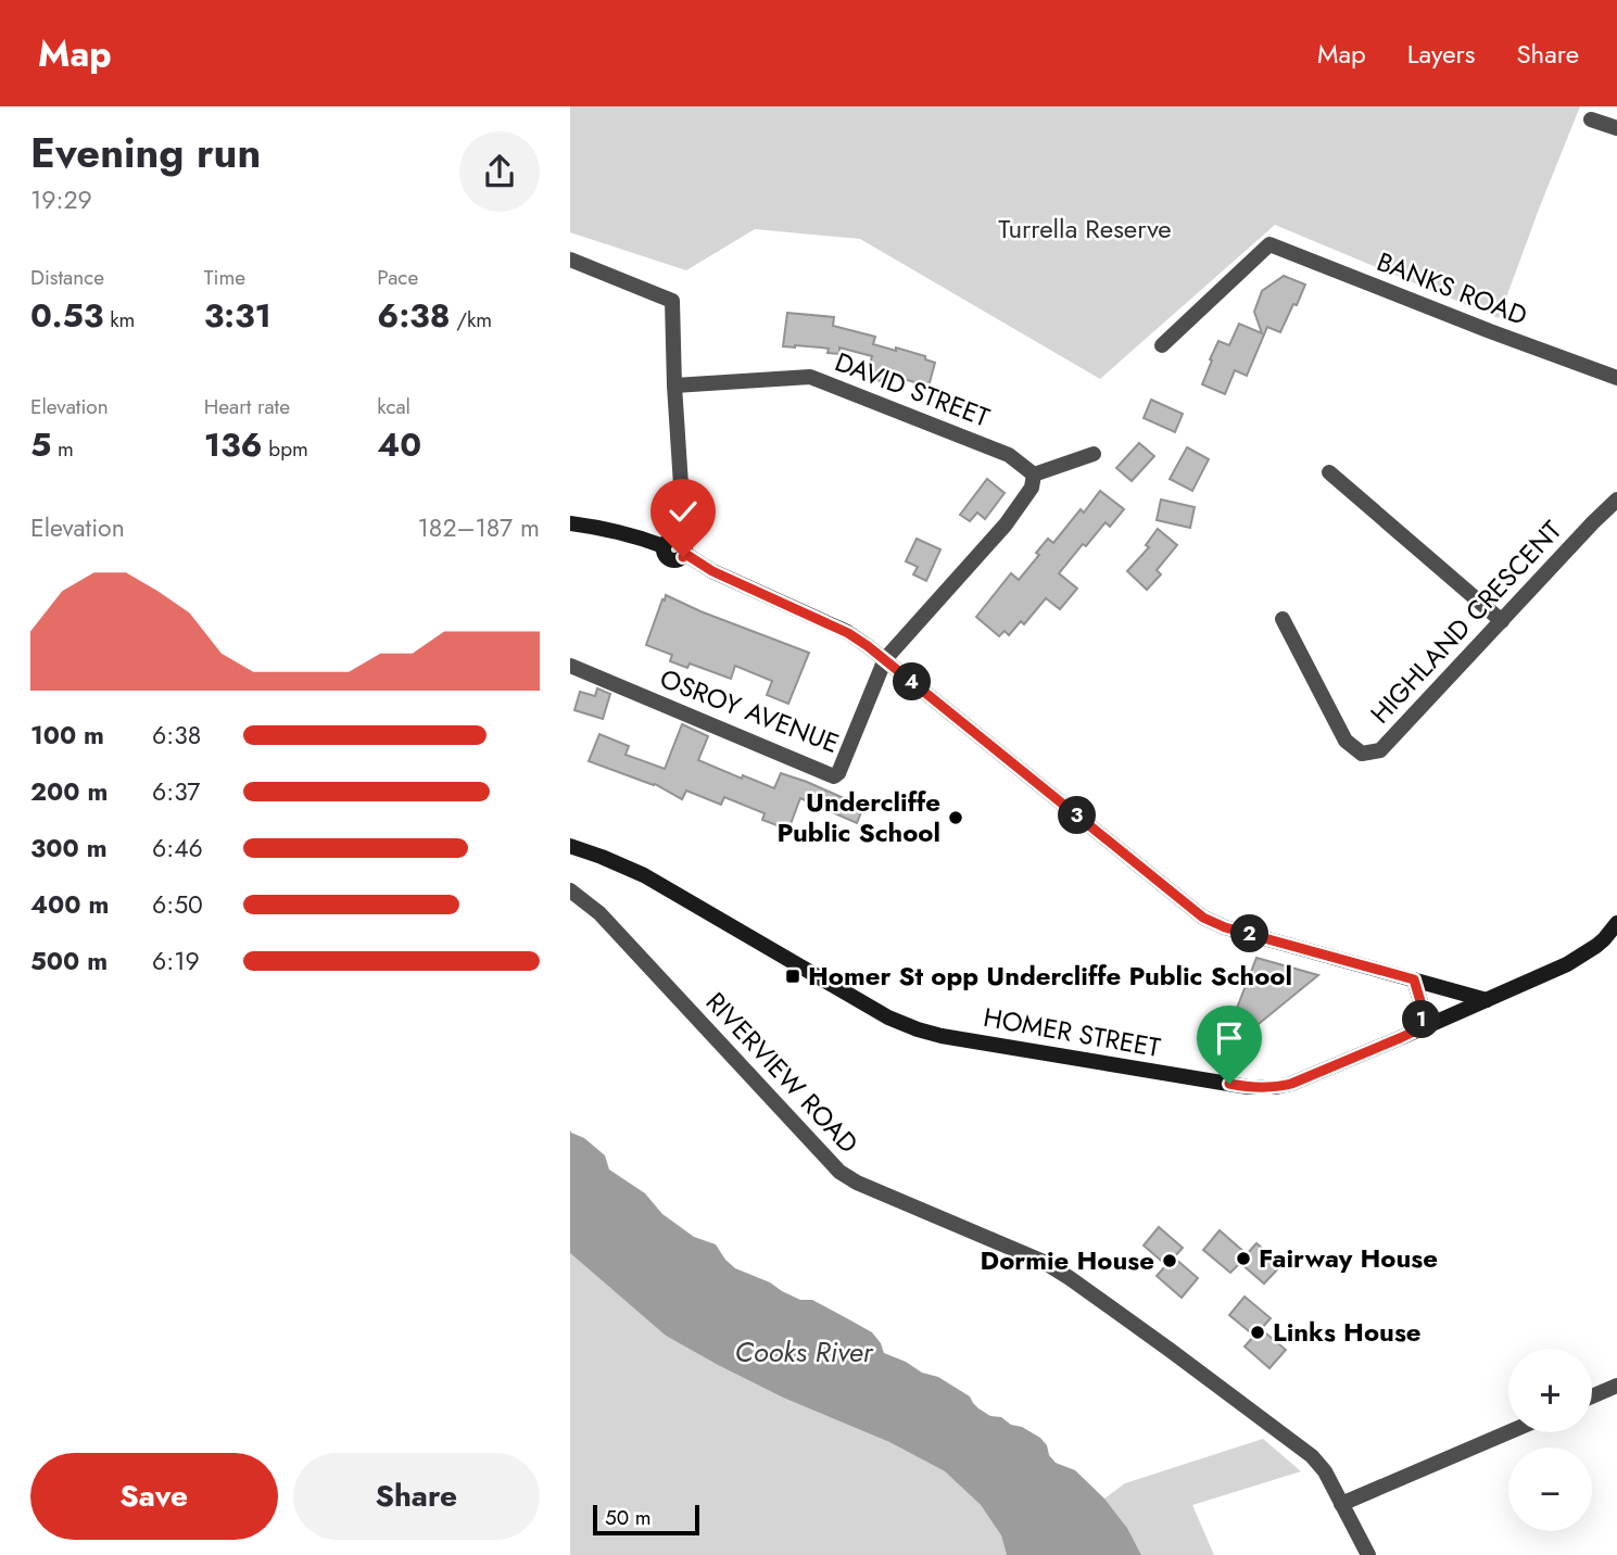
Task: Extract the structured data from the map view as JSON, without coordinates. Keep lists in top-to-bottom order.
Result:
{
  "streets": {
    "main road": ["HOMER STREET"],
    "street": [
      "BANKS ROAD",
      "DAVID STREET",
      "HIGHLAND CRESCENT",
      "OSROY AVENUE",
      "RIVERVIEW ROAD"
    ]
  },
  "water": ["Cooks River"],
  "parks": ["Turrella Reserve"],
  "places": {
    "other": [
      "Undercliffe Public School",
      "Fairway House",
      "Dormie House",
      "Links House"
    ],
    "transit": ["Homer St opp Undercliffe Public School"]
  },
  "scale_bar": "50 m",
  "page": {
    "header": "Map",
    "nav": ["Map", "Layers", "Share"],
    "heading": ["Evening run", "19:29"],
    "stats": [
      ["Distance", "0.53 km"],
      ["Time", "3:31"],
      ["Pace", "6:38 /km"],
      ["Elevation", "5 m"],
      ["Heart rate", "136 bpm"],
      ["kcal", "40"]
    ],
    "chart": ["Elevation", "182–187 m"],
    "pins": [
      "4",
      "3",
      "2",
      "1"
    ],
    "list": [
      {
        "name": "100 m",
        "note": "6:38"
      },
      {
        "name": "200 m",
        "note": "6:37"
      },
      {
        "name": "300 m",
        "note": "6:46"
      },
      {
        "name": "400 m",
        "note": "6:50"
      },
      {
        "name": "500 m",
        "note": "6:19"
      }
    ],
    "map_buttons": ["+", "−"],
    "buttons": ["Save", "Share"],
    "scale": "50 m"
  }
}
